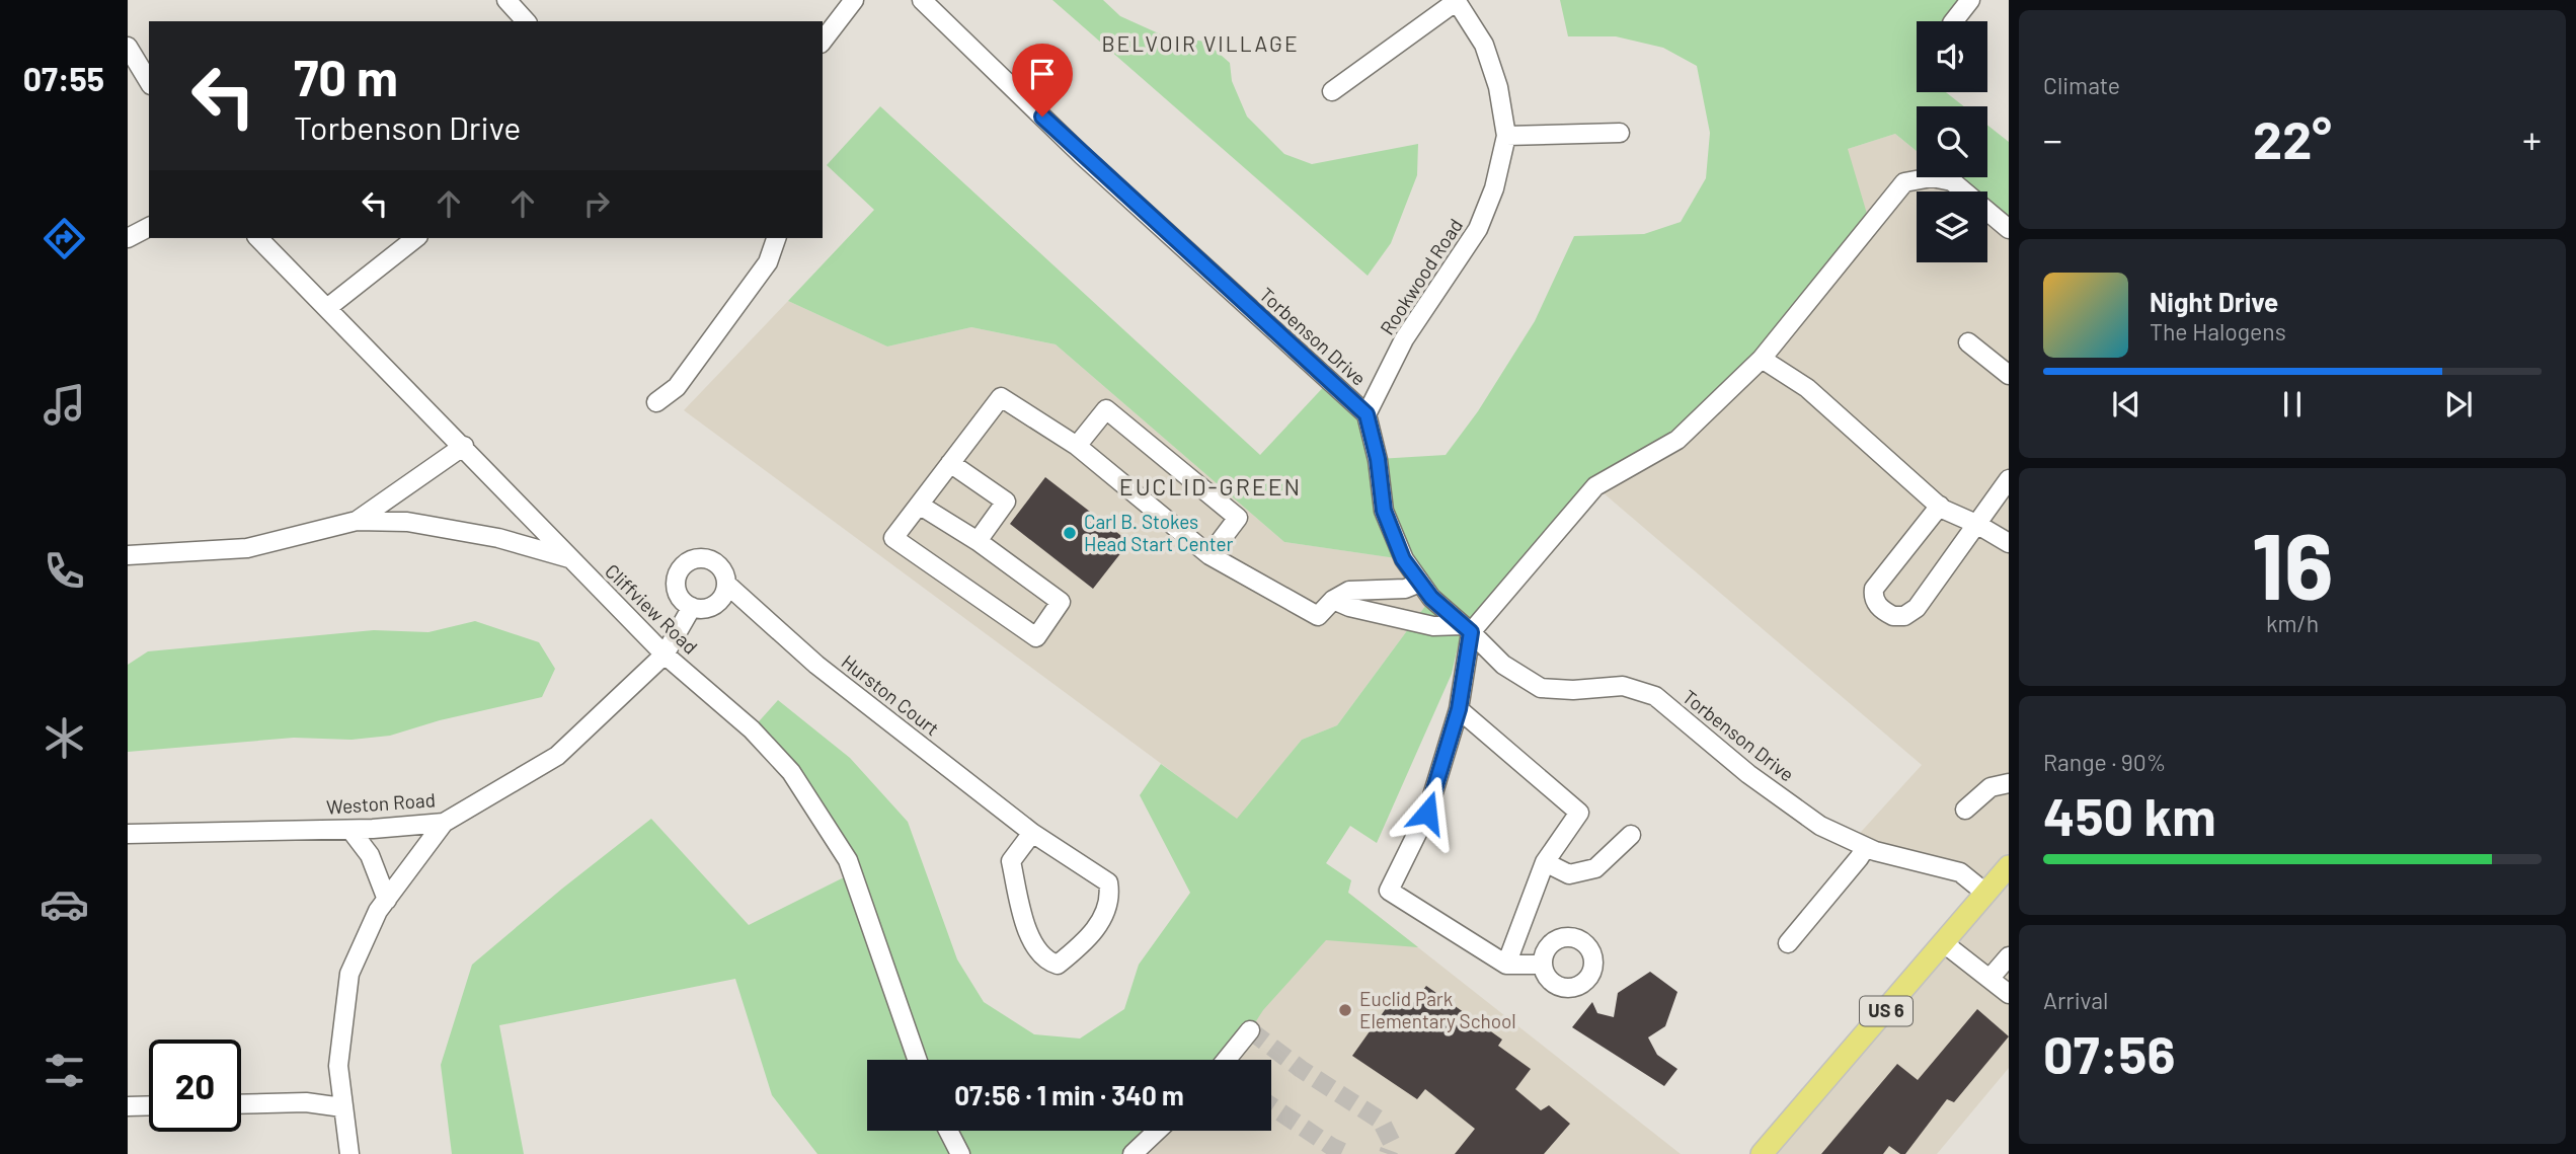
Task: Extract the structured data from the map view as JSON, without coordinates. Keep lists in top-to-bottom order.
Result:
{
  "streets": {
    "main road": ["US 6"],
    "street": [
      "Rookwood Road",
      "Torbenson Drive",
      "Cliffview Road",
      "Hurston Court",
      "Weston Road"
    ]
  },
  "crossings": [
    ["Rookwood Road", "Torbenson Drive"],
    ["Torbenson Drive", "US 6"],
    ["Cliffview Road", "Weston Road"]
  ],
  "districts": ["BELVOIR VILLAGE", "EUCLID-GREEN"],
  "places": ["Carl B. Stokes Head Start Center", "Euclid Park Elementary School"],
  "page": {
    "tabs": "07:55",
    "tile": [
      "Climate",
      ["16", "km/h"],
      ["Range · 90%", "450 km"],
      ["Arrival", "07:56"]
    ],
    "turn": ["70 m", "Torbenson Drive"],
    "heat": ["−", "22°", "+"],
    "song": ["Night Drive", "The Halogens"],
    "limit": "20",
    "trip": "07:56 · 1 min · 340 m"
  }
}
